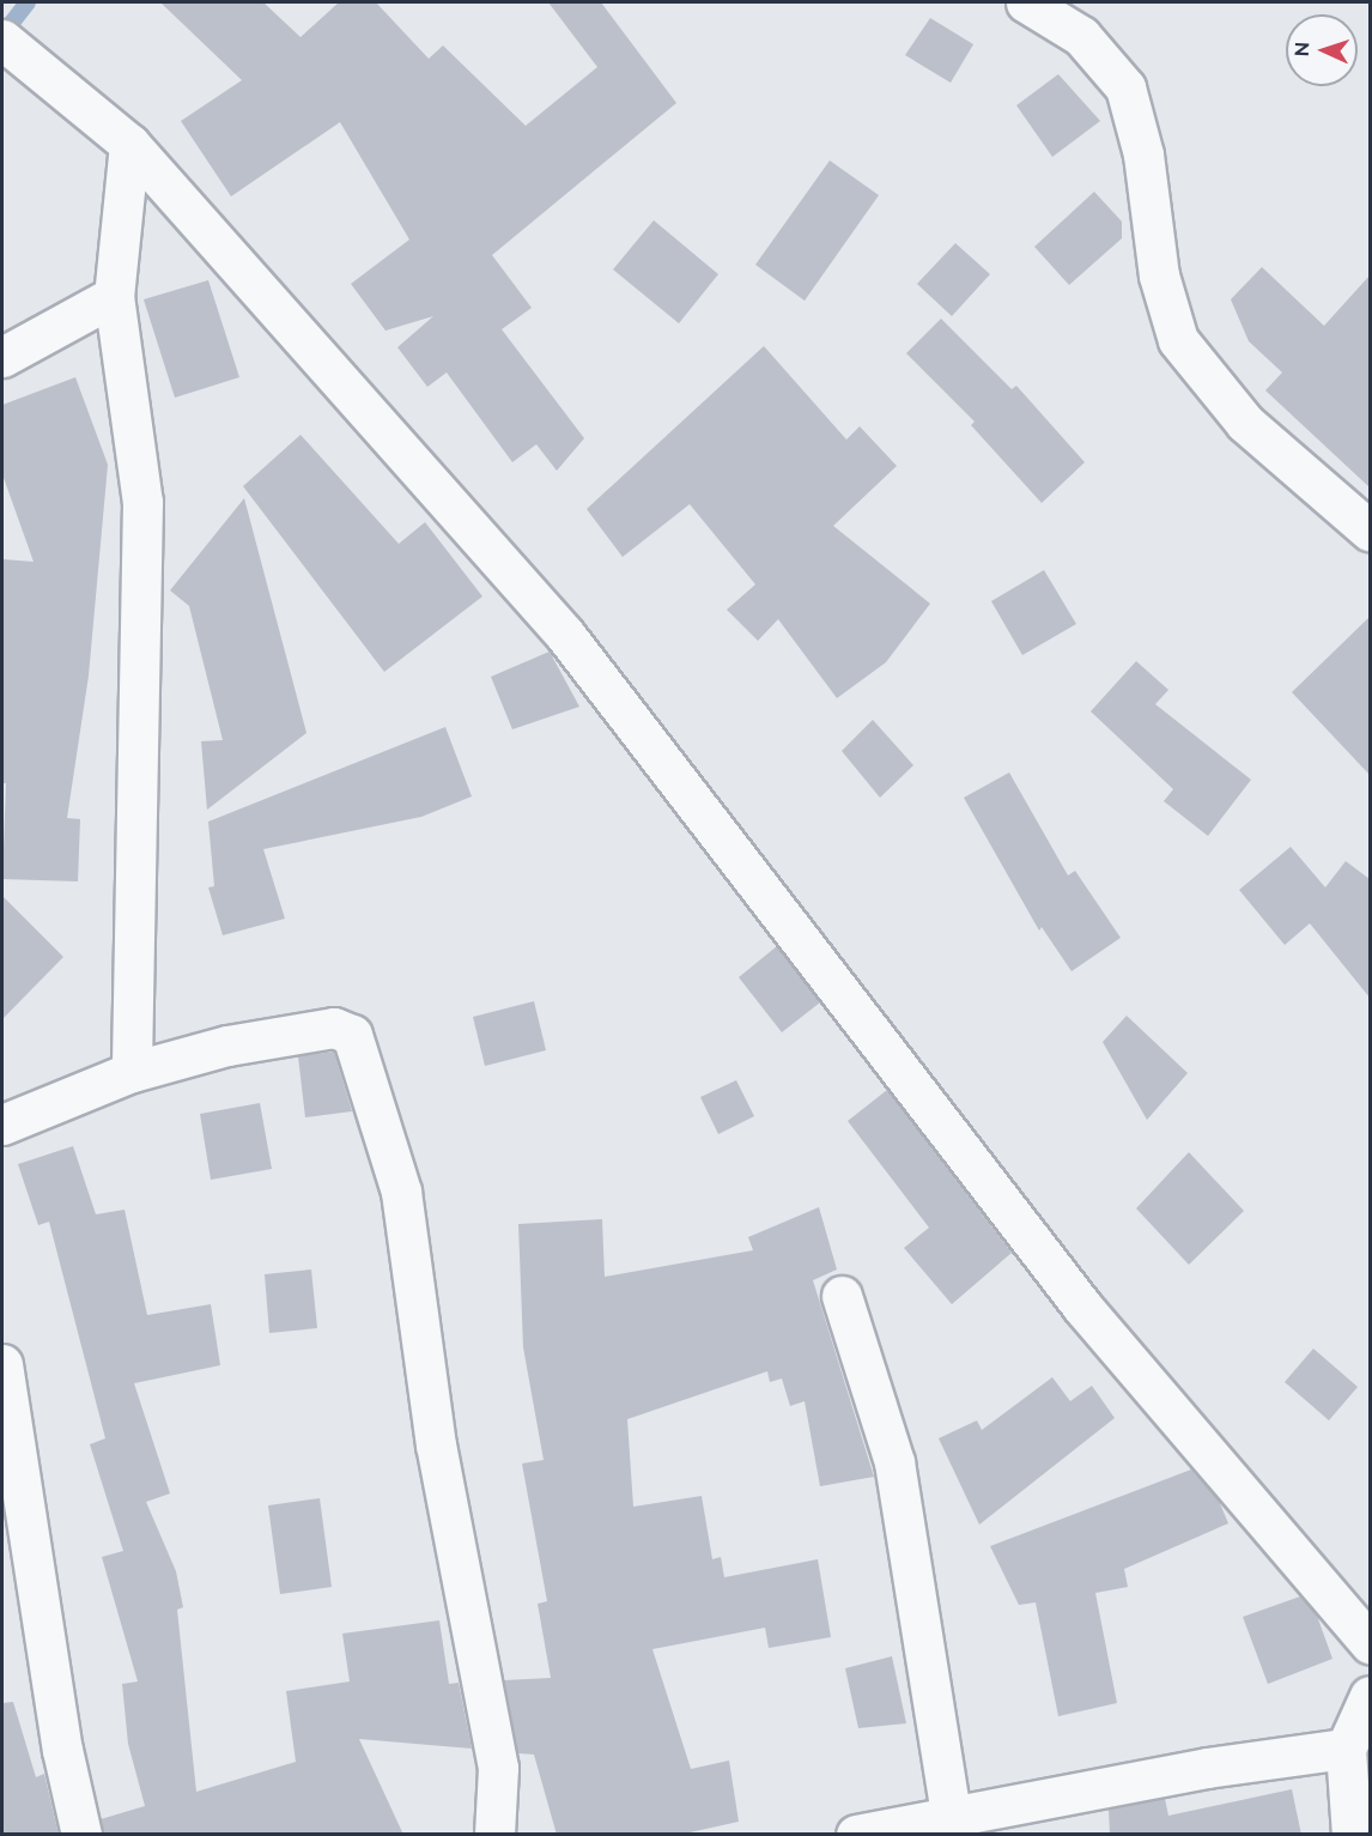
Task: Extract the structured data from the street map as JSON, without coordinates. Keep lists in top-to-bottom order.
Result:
{
  "north": "left"
}
